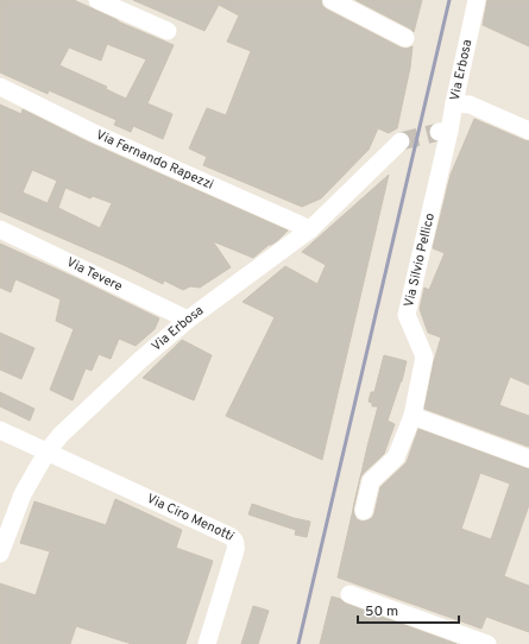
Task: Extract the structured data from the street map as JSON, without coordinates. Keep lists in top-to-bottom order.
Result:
{
  "streets": {
    "street": [
      "Via Erbosa",
      "Via Fernando Rapezzi",
      "Via Silvio Pellico",
      "Via Tevere",
      "Via Ciro Menotti"
    ]
  },
  "crossings": [
    ["Via Erbosa", "Via Fernando Rapezzi"],
    ["Via Erbosa", "Via Silvio Pellico"],
    ["Via Erbosa", "Via Tevere"],
    ["Via Erbosa", "Via Ciro Menotti"]
  ],
  "scale_bar": "50 m"
}
